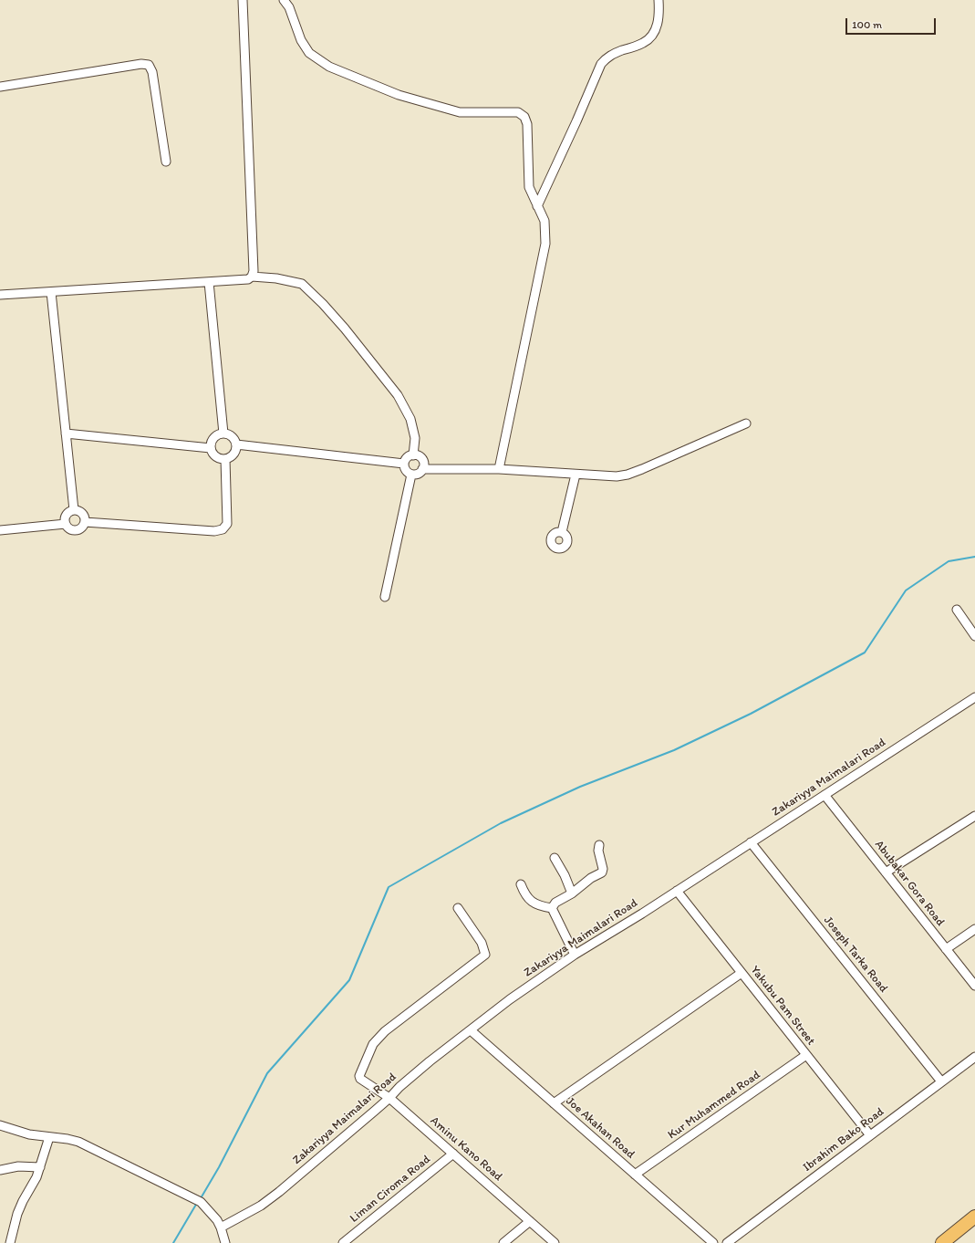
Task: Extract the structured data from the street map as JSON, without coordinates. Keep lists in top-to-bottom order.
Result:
{
  "streets": {
    "street": [
      "Zakariyya Maimalari Road",
      "Abubakar Gora Road",
      "Joseph Tarka Road",
      "Yakubu Pam Street",
      "Kur Muhammed Road",
      "Joe Akahan Road",
      "Ibrahim Bako Road",
      "Aminu Kano Road",
      "Liman Ciroma Road"
    ]
  },
  "crossings": [
    ["Zakariyya Maimalari Road", "Abubakar Gora Road"],
    ["Zakariyya Maimalari Road", "Joseph Tarka Road"],
    ["Zakariyya Maimalari Road", "Yakubu Pam Street"],
    ["Zakariyya Maimalari Road", "Joe Akahan Road"],
    ["Zakariyya Maimalari Road", "Aminu Kano Road"],
    ["Joseph Tarka Road", "Ibrahim Bako Road"],
    ["Yakubu Pam Street", "Kur Muhammed Road"],
    ["Yakubu Pam Street", "Ibrahim Bako Road"],
    ["Kur Muhammed Road", "Joe Akahan Road"],
    ["Aminu Kano Road", "Liman Ciroma Road"]
  ],
  "scale_bar": "100 m"
}
